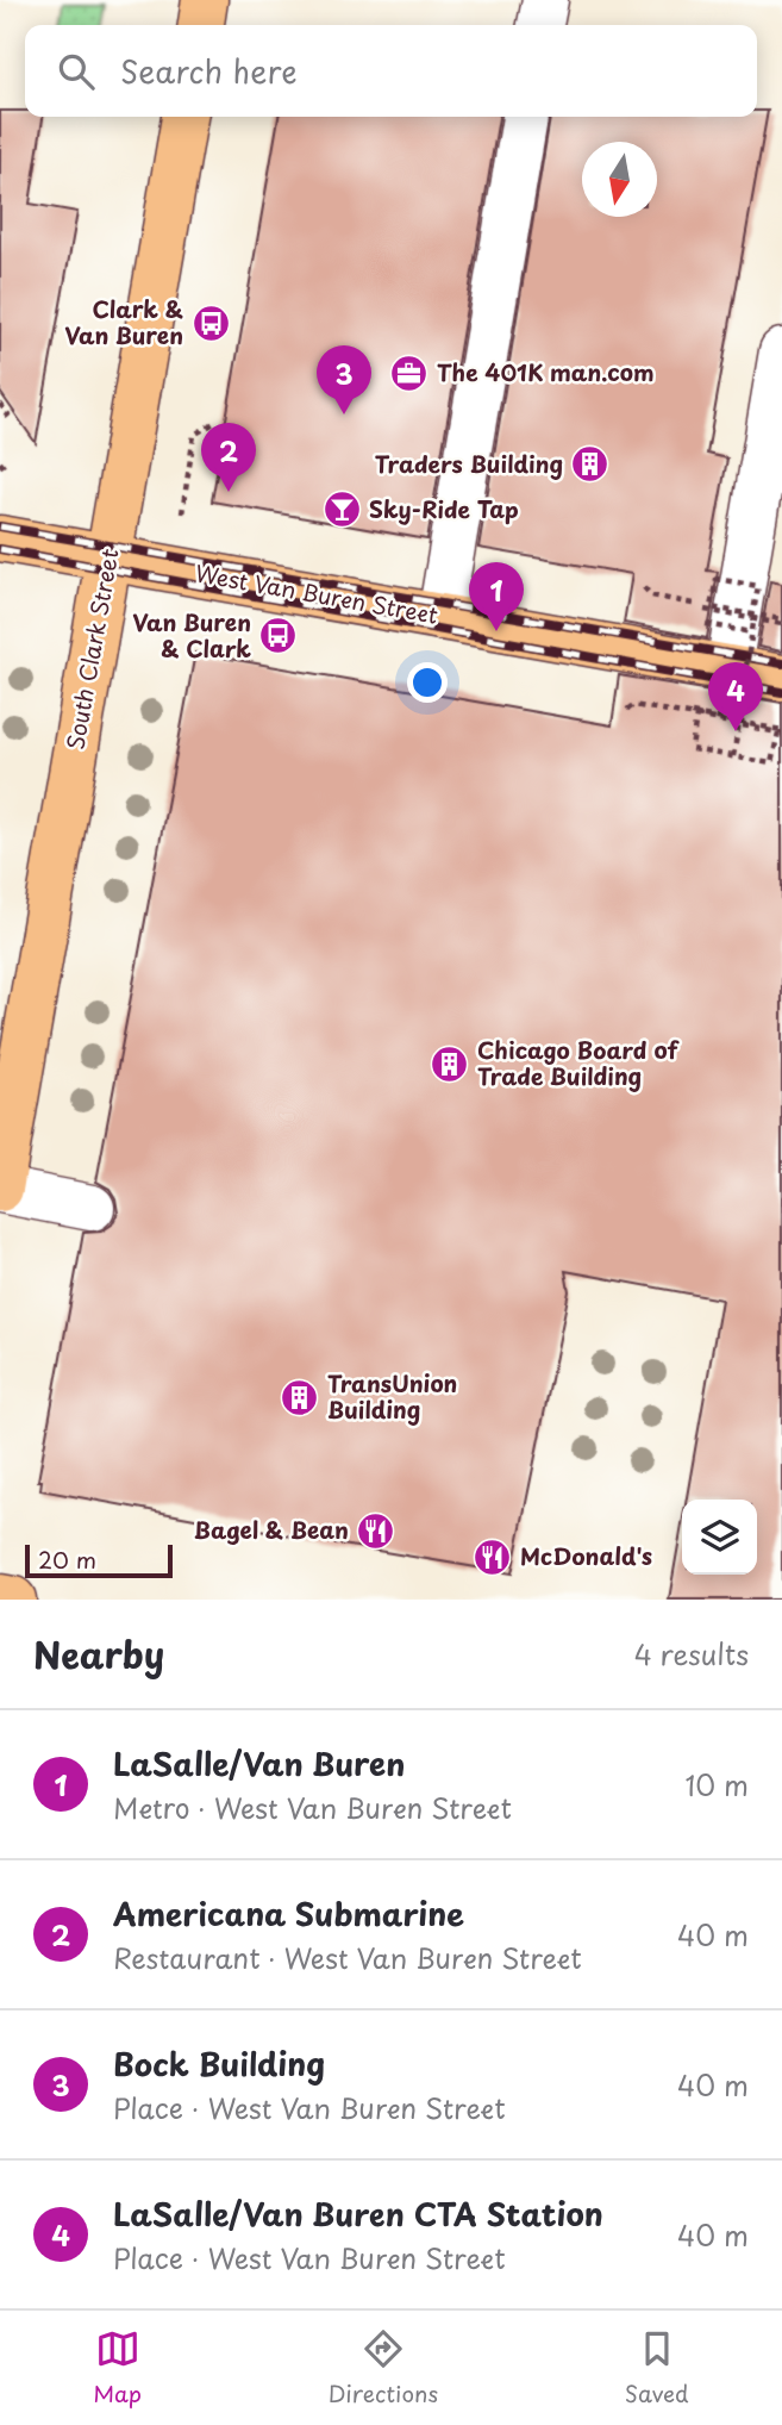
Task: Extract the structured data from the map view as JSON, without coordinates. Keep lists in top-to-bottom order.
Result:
{
  "streets": {
    "main road": ["West Van Buren Street", "South Clark Street"]
  },
  "crossings": [
    ["West Van Buren Street", "South Clark Street"]
  ],
  "places": {
    "bus stop": ["Clark & Van Buren", "Van Buren & Clark"],
    "office": ["The 401K man.com"],
    "building": ["Traders Building", "Chicago Board of Trade Building", "TransUnion Building"],
    "bar": ["Sky-Ride Tap"],
    "restaurant": ["Bagel & Bean", "McDonald's"]
  },
  "scale_bar": "20 m",
  "north": "bottom",
  "page": {
    "search": "Search here",
    "pins": [
      "3",
      "2",
      "1",
      "4"
    ],
    "scale": "20 m",
    "heading": ["Nearby", "4 results"],
    "list": [
      {
        "mark": "1",
        "name": "LaSalle/Van Buren",
        "note": "Metro · West Van Buren Street",
        "value": "10 m"
      },
      {
        "mark": "2",
        "name": "Americana Submarine",
        "note": "Restaurant · West Van Buren Street",
        "value": "40 m"
      },
      {
        "mark": "3",
        "name": "Bock Building",
        "note": "Place · West Van Buren Street",
        "value": "40 m"
      },
      {
        "mark": "4",
        "name": "LaSalle/Van Buren CTA Station",
        "note": "Place · West Van Buren Street",
        "value": "40 m"
      }
    ],
    "nav": ["Map", "Directions", "Saved"]
  }
}
